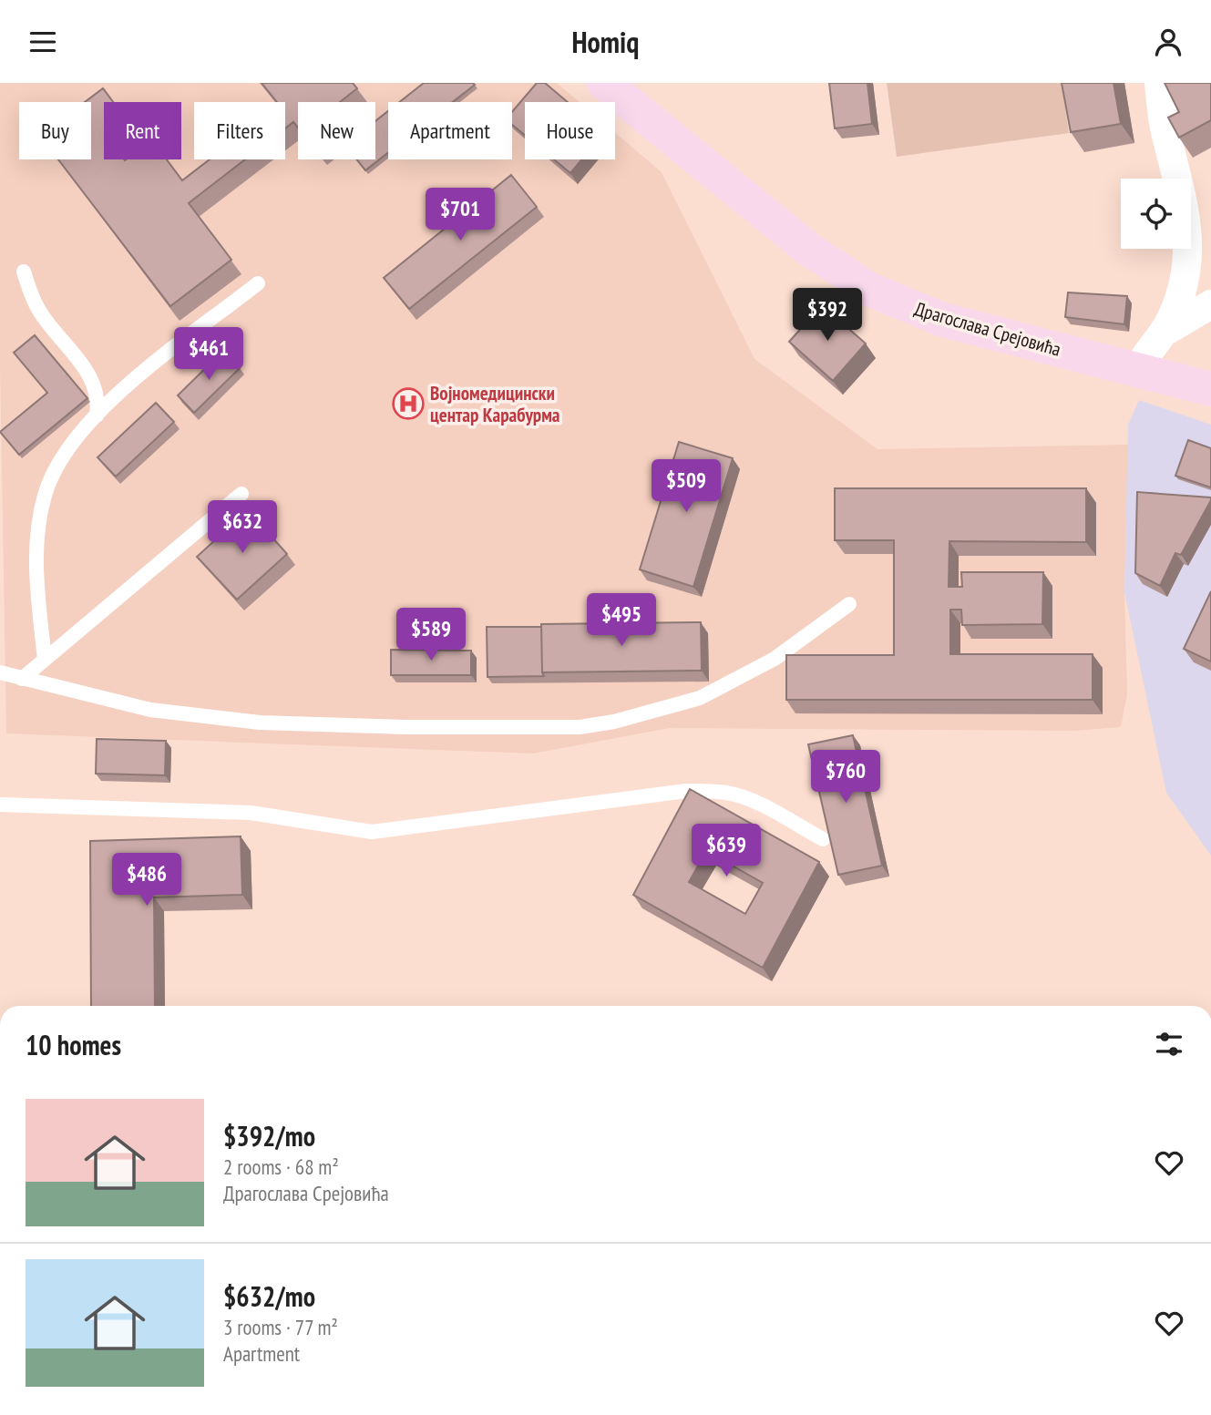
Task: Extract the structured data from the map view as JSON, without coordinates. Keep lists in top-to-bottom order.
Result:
{
  "streets": {
    "main road": ["Драгослава Срејовића"]
  },
  "places": {
    "hospital": ["Војномедицински центар Карабурма"]
  },
  "page": {
    "header": "Homiq",
    "chip": [
      "Buy",
      "Rent",
      "Filters",
      "New",
      "Apartment",
      "House"
    ],
    "price": [
      "$701",
      "$392",
      "$461",
      "$509",
      "$632",
      "$495",
      "$589",
      "$760",
      "$639",
      "$486"
    ],
    "heading": "10 homes",
    "list": [
      {
        "name": "$392/mo",
        "note": "2 rooms · 68 m² · Драгослава Срејовића"
      },
      {
        "name": "$632/mo",
        "note": "3 rooms · 77 m² · Apartment"
      }
    ]
  }
}
